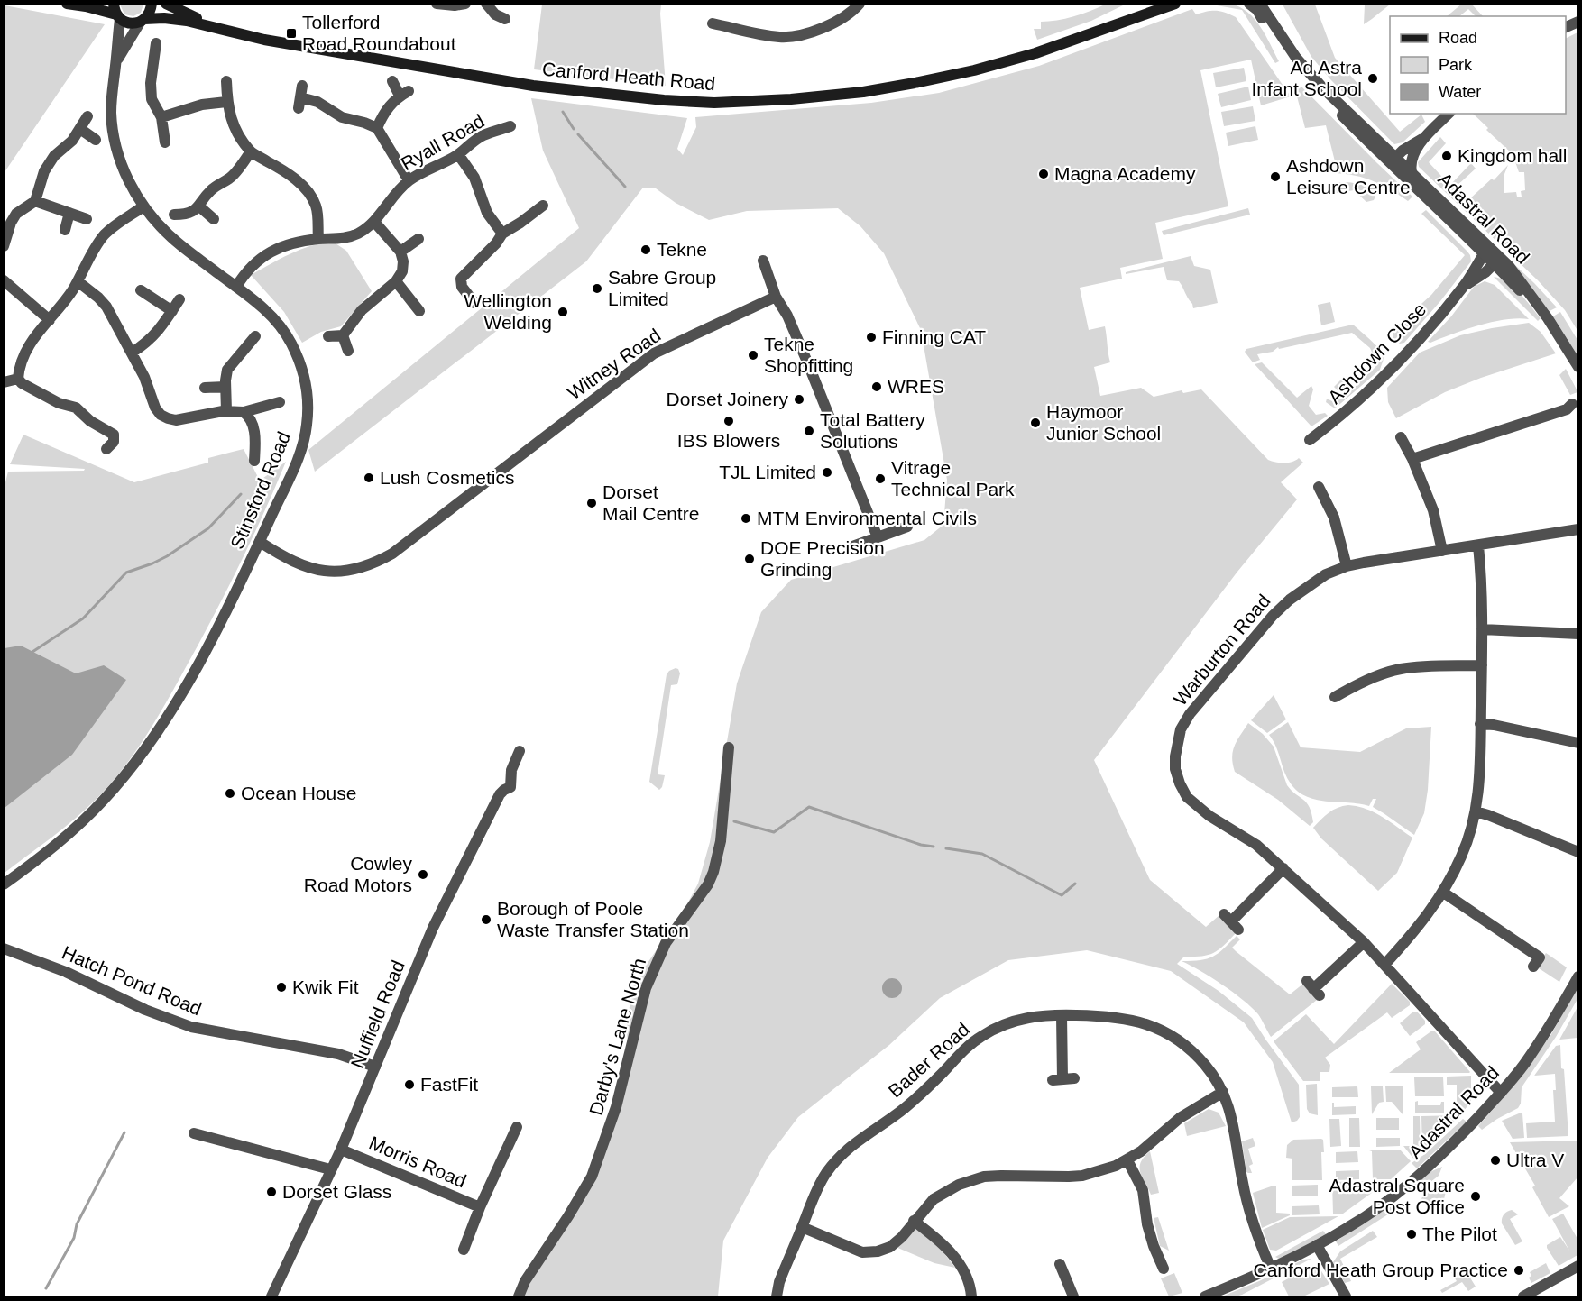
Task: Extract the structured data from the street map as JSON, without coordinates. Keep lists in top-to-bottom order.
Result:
{
  "streets": {
    "main road": ["Canford Heath Road"],
    "street": [
      "Ryall Road",
      "Adastral Road",
      "Ashdown Close",
      "Witney Road",
      "Stinsford Road",
      "Warburton Road",
      "Hatch Pond Road",
      "Nuffield Road",
      "Darby's Lane North",
      "Bader Road",
      "Morris Road"
    ]
  },
  "crossings": [
    ["Canford Heath Road", "Stinsford Road"],
    ["Ryall Road", "Stinsford Road"],
    ["Adastral Road", "Warburton Road"],
    ["Adastral Road", "Bader Road"],
    ["Witney Road", "Stinsford Road"],
    ["Hatch Pond Road", "Nuffield Road"],
    ["Nuffield Road", "Morris Road"]
  ],
  "places": {
    "transit": ["Tollerford Road Roundabout"],
    "other": [
      "Ad Astra Infant School",
      "Kingdom hall",
      "Magna Academy",
      "Ashdown Leisure Centre",
      "Tekne",
      "Sabre Group Limited",
      "Wellington Welding",
      "Finning CAT",
      "Tekne Shopfitting",
      "WRES",
      "Dorset Joinery",
      "IBS Blowers",
      "Haymoor Junior School",
      "Total Battery Solutions",
      "TJL Limited",
      "Lush Cosmetics",
      "Vitrage Technical Park",
      "Dorset Mail Centre",
      "MTM Environmental Civils",
      "DOE Precision Grinding",
      "Ocean House",
      "Cowley Road Motors",
      "Borough of Poole Waste Transfer Station",
      "Kwik Fit",
      "FastFit",
      "Ultra V",
      "Dorset Glass",
      "Adastral Square Post Office",
      "The Pilot",
      "Canford Heath Group Practice"
    ]
  },
  "legend": ["Road", "Park", "Water"]
}
